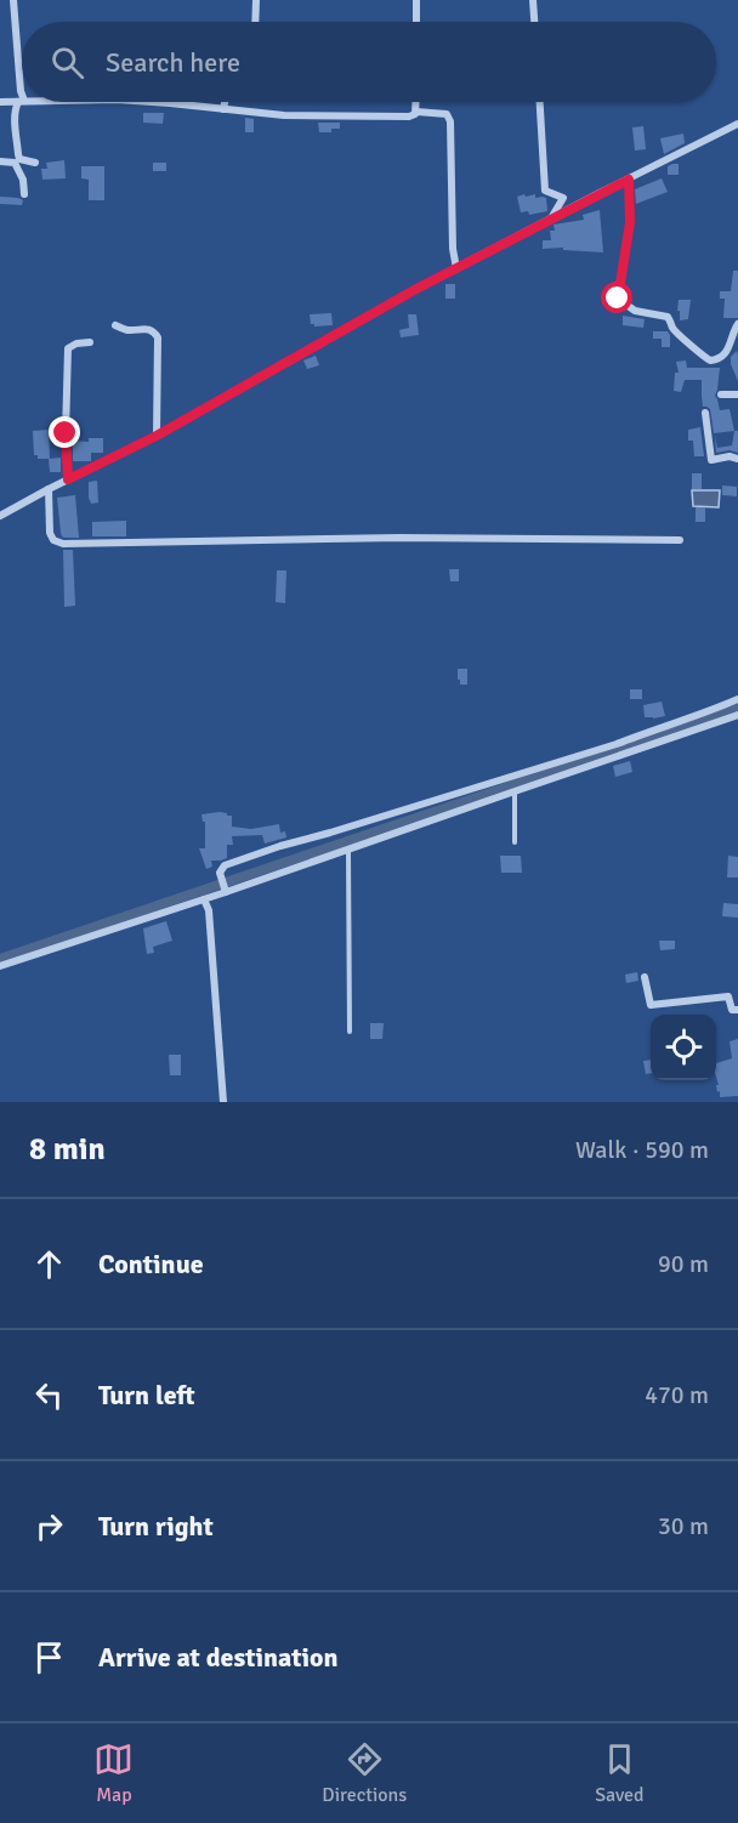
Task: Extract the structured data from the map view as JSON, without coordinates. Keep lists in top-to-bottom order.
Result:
{
  "page": {
    "search": "Search here",
    "heading": ["8 min", "Walk · 590 m"],
    "list": [
      ["Continue", "90 m"],
      ["Turn left", "470 m"],
      ["Turn right", "30 m"],
      "Arrive at destination"
    ],
    "nav": ["Map", "Directions", "Saved"]
  }
}
